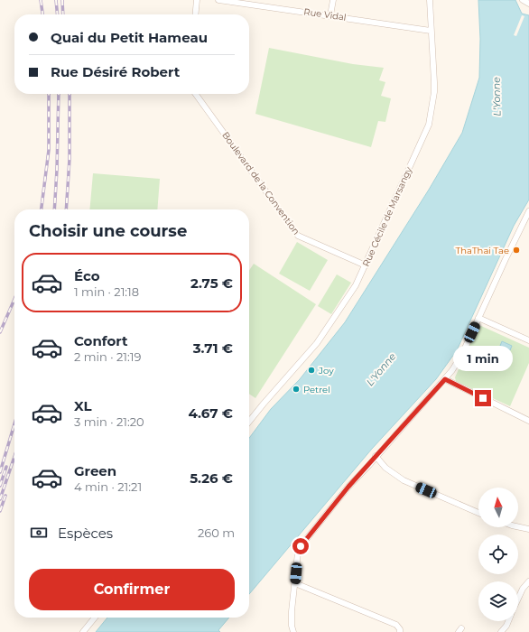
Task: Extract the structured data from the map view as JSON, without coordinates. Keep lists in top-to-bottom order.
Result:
{
  "streets": {
    "street": ["Rue Vidal", "Boulevard de la Convention", "Rue Cécile de Marsangy"]
  },
  "crossings": [
    ["Rue Vidal", "Rue Cécile de Marsangy"],
    ["Boulevard de la Convention", "Rue Cécile de Marsangy"]
  ],
  "water": ["L'Yonne"],
  "places": ["ThaThai Tae", "Joy", "Petrel"],
  "north": "top",
  "page": {
    "banner": ["Quai du Petit Hameau", "Rue Désiré Robert"],
    "heading": "Choisir une course",
    "list": [
      {
        "name": "Éco",
        "note": "1 min · 21:18",
        "value": "2.75 €"
      },
      {
        "name": "Confort",
        "note": "2 min · 21:19",
        "value": "3.71 €"
      },
      {
        "name": "XL",
        "note": "3 min · 21:20",
        "value": "4.67 €"
      },
      {
        "name": "Green",
        "note": "4 min · 21:21",
        "value": "5.26 €"
      }
    ],
    "bubble": "1 min",
    "pay": ["Espèces", "260 m"],
    "buttons": "Confirmer"
  }
}
